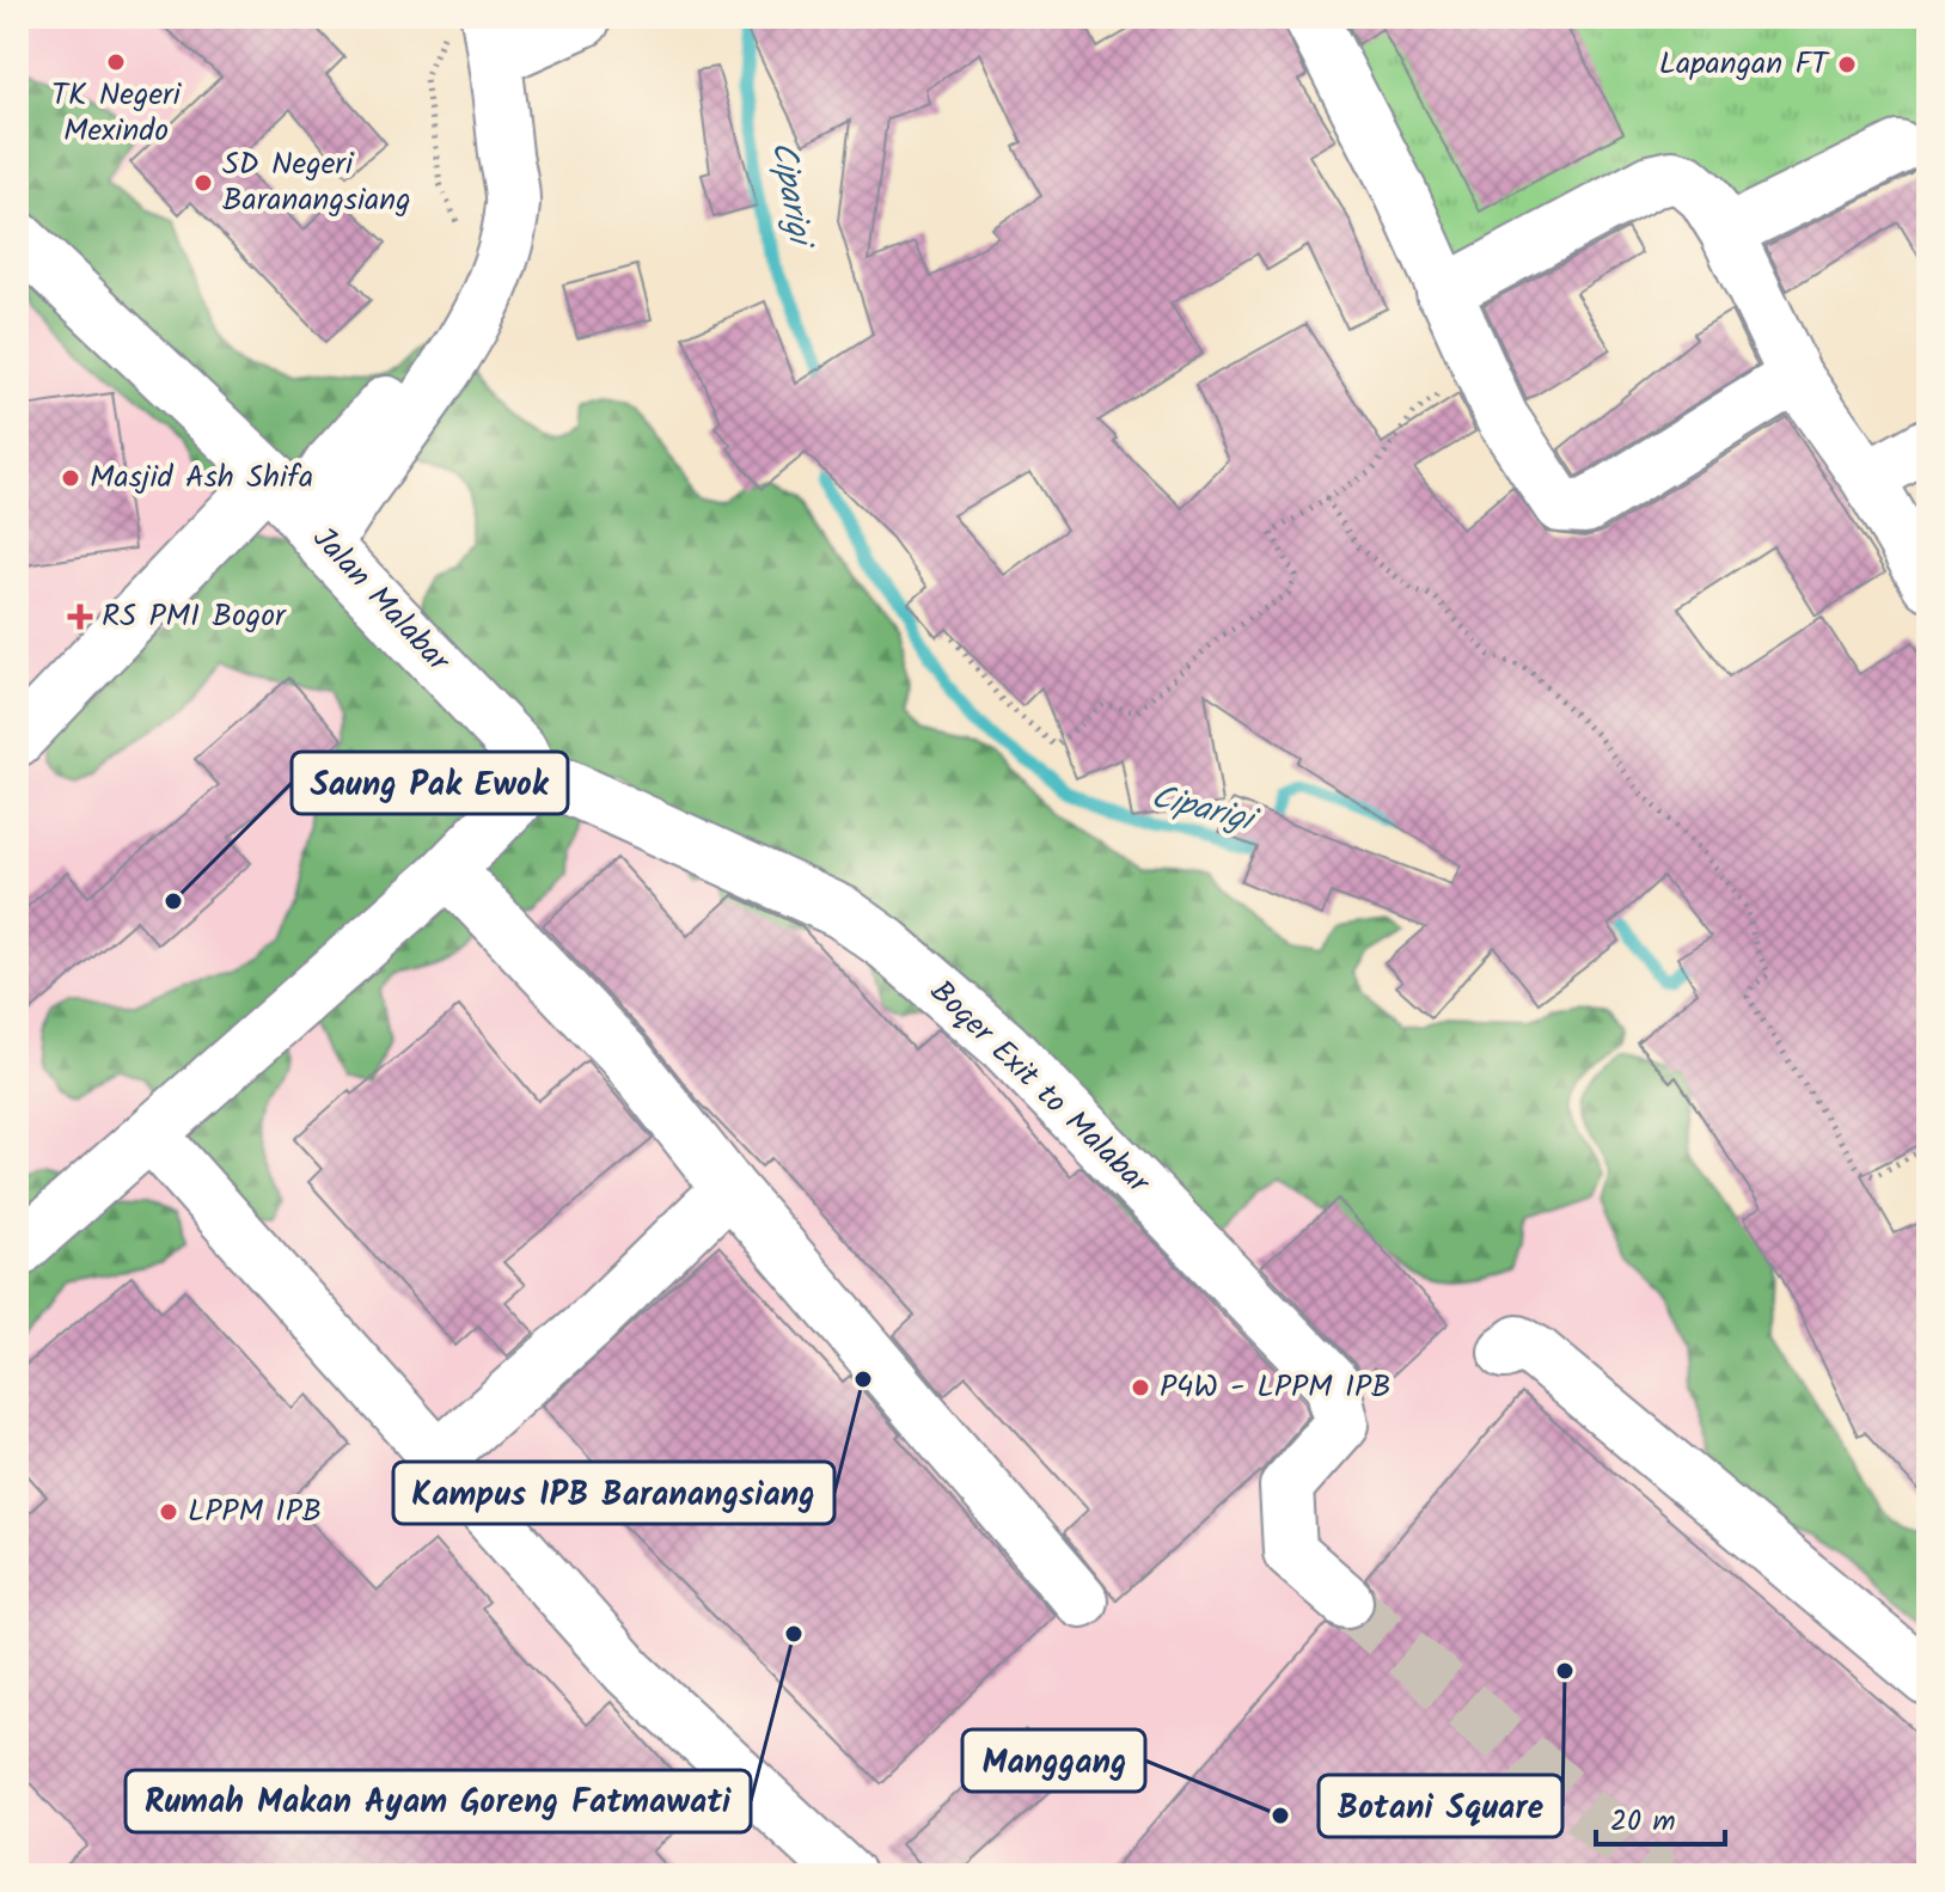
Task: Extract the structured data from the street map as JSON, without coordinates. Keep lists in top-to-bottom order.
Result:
{
  "streets": {
    "street": ["Jalan Malabar", "Boqer Exit to Malabar"]
  },
  "crossings": [
    ["Jalan Malabar", "Boqer Exit to Malabar"]
  ],
  "water": ["Ciparigi"],
  "places": {
    "other": [
      "TK Negeri Mexindo",
      "Lapangan FT",
      "SD Negeri Baranangsiang",
      "Masjid Ash Shifa",
      "Saung Pak Ewok",
      "Kampus IPB Baranangsiang",
      "P4W - LPPM IPB",
      "LPPM IPB",
      "Rumah Makan Ayam Goreng Fatmawati",
      "Botani Square",
      "Manggang"
    ],
    "health": ["RS PMI Bogor"]
  },
  "scale_bar": "20 m"
}
